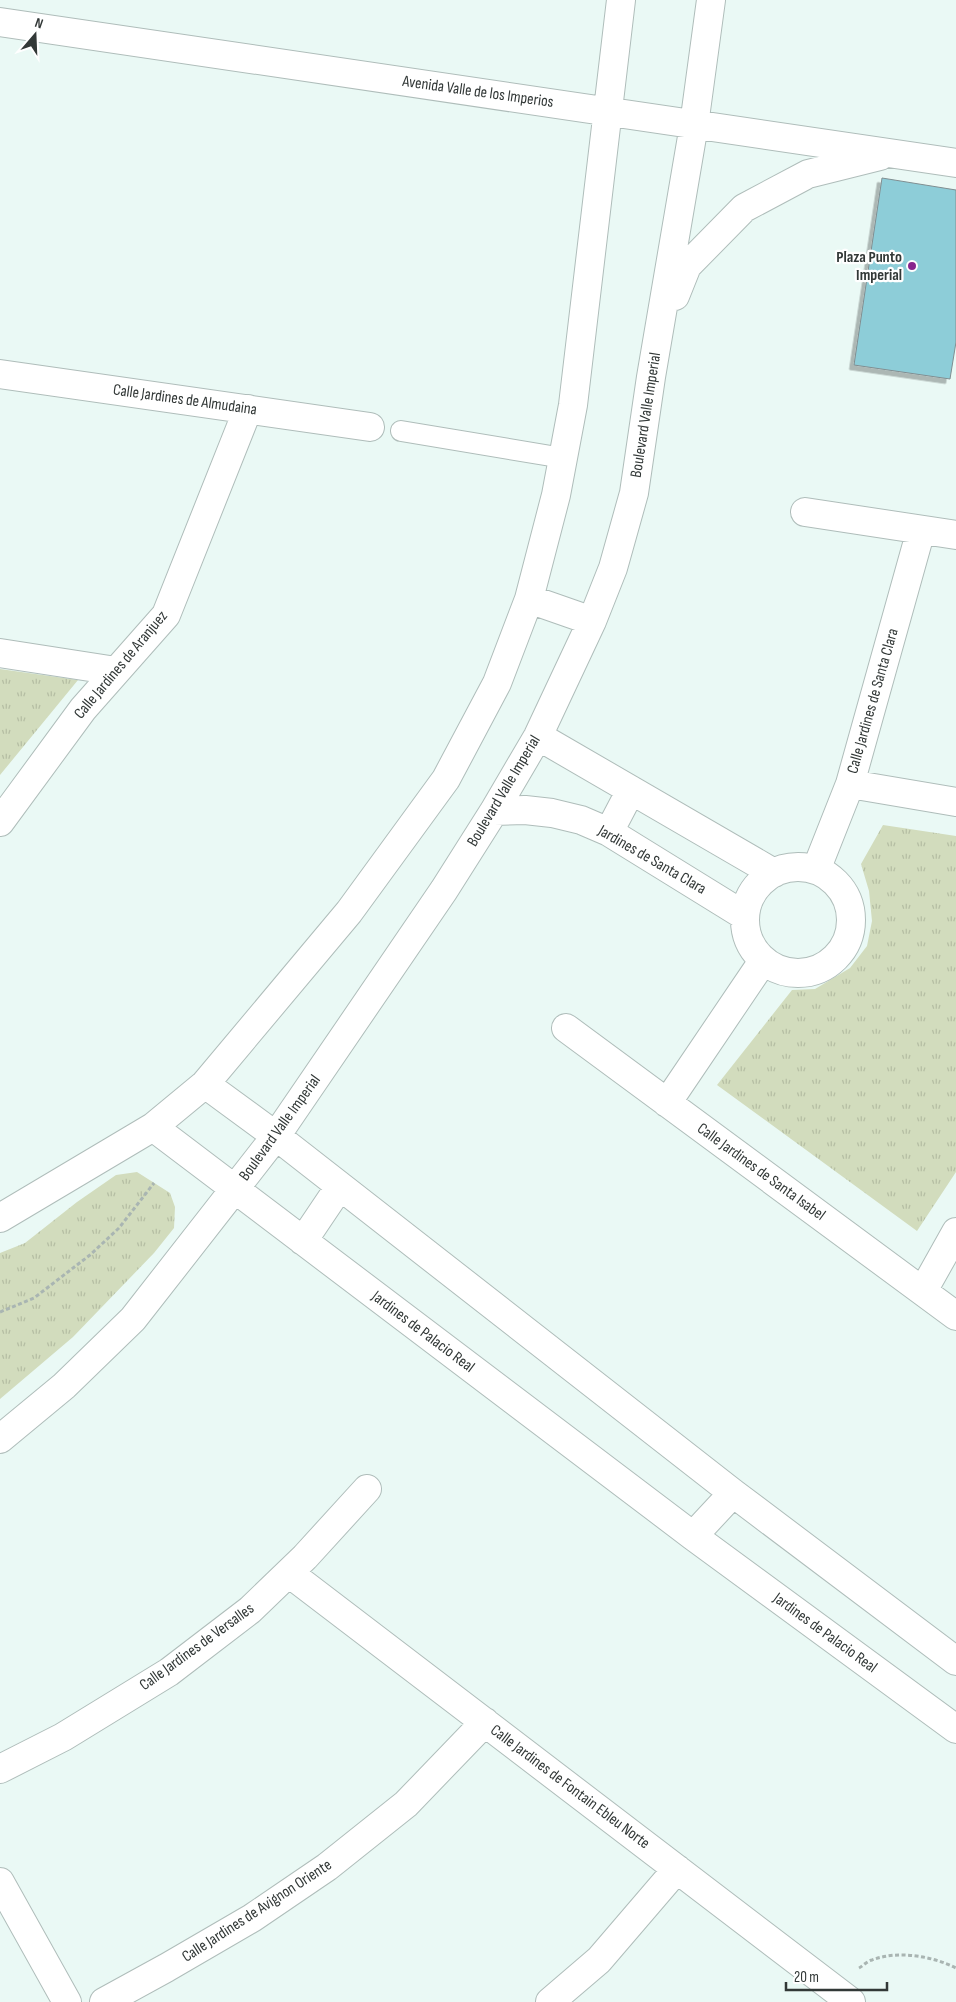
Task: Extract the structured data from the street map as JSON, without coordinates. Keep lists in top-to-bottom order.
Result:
{
  "streets": {
    "street": [
      "Avenida Valle de los Imperios",
      "Calle Jardines de Almudaina",
      "Boulevard Valle Imperial",
      "Calle Jardines de Aranjuez",
      "Calle Jardines de Santa Clara",
      "Jardines de Santa Clara",
      "Calle Jardines de Santa Isabel",
      "Jardines de Palacio Real",
      "Calle Jardines de Versalles",
      "Calle Jardines de Fontain Ebleu Norte",
      "Calle Jardines de Avignon Oriente"
    ]
  },
  "crossings": [
    ["Avenida Valle de los Imperios", "Boulevard Valle Imperial"],
    ["Calle Jardines de Almudaina", "Calle Jardines de Aranjuez"],
    ["Boulevard Valle Imperial", "Jardines de Santa Clara"],
    ["Boulevard Valle Imperial", "Jardines de Palacio Real"],
    ["Calle Jardines de Santa Clara", "Jardines de Santa Clara"],
    ["Calle Jardines de Versalles", "Calle Jardines de Fontain Ebleu Norte"],
    ["Calle Jardines de Fontain Ebleu Norte", "Calle Jardines de Avignon Oriente"]
  ],
  "places": ["Plaza Punto Imperial"],
  "scale_bar": "20 m",
  "north": "top"
}
